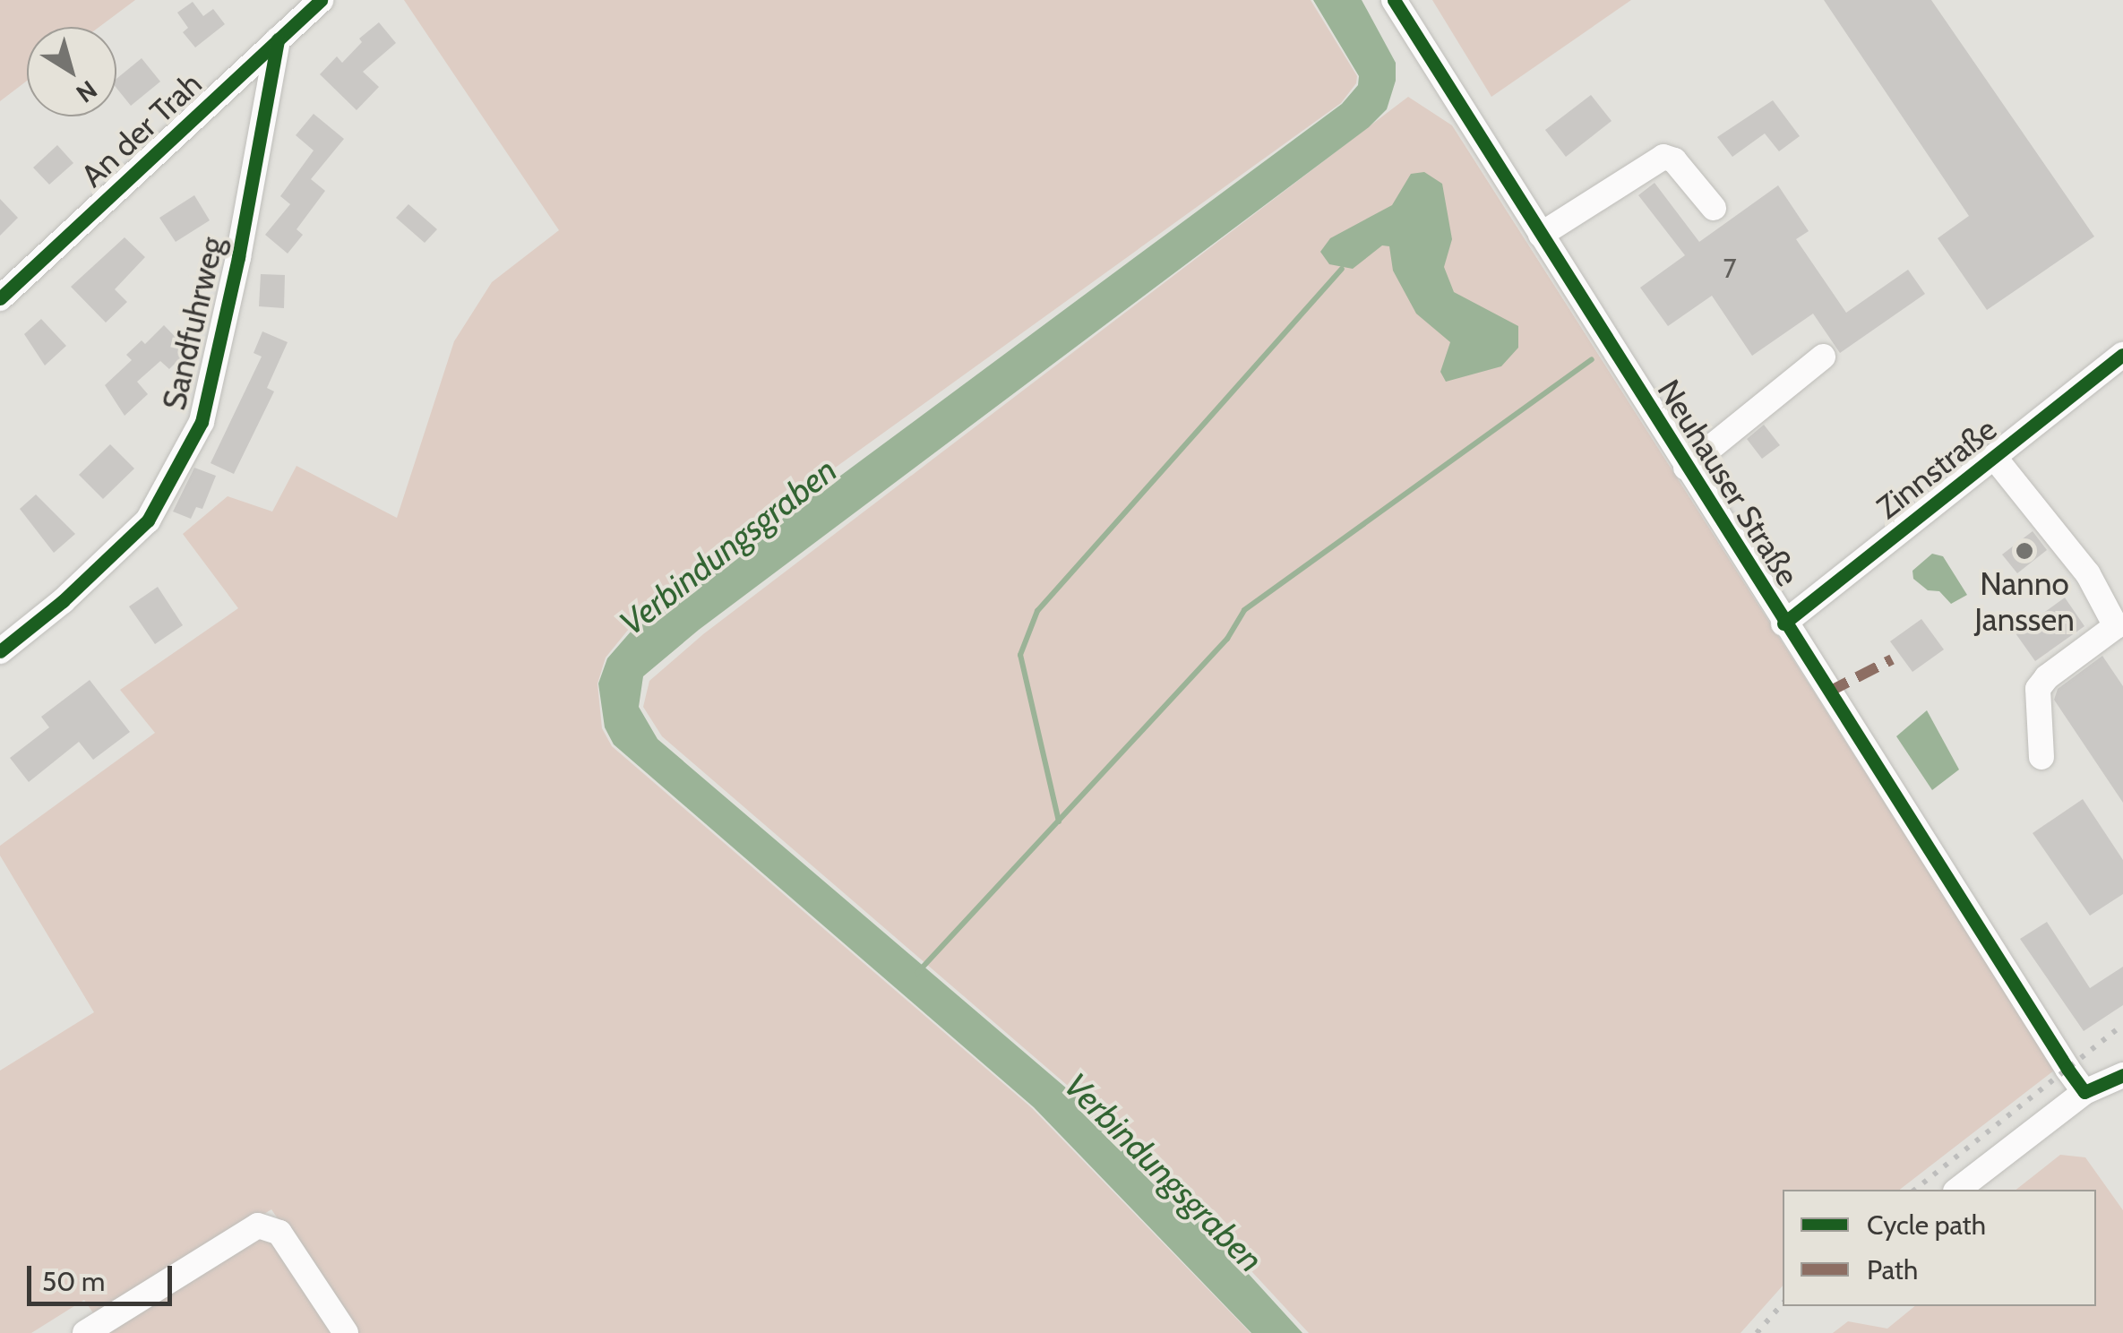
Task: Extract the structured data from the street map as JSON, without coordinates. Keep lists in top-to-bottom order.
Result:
{
  "streets": {
    "street": [
      "An der Trah",
      "Sandfuhrweg",
      "Zinnstraße",
      "Neuhauser Straße"
    ]
  },
  "crossings": [
    ["An der Trah", "Sandfuhrweg"],
    ["Zinnstraße", "Neuhauser Straße"]
  ],
  "water": ["Verbindungsgraben"],
  "places": ["Nanno Janssen"],
  "house_numbers": ["7"],
  "legend": ["Cycle path", "Path"],
  "scale_bar": "50 m",
  "north": "bottom right"
}
